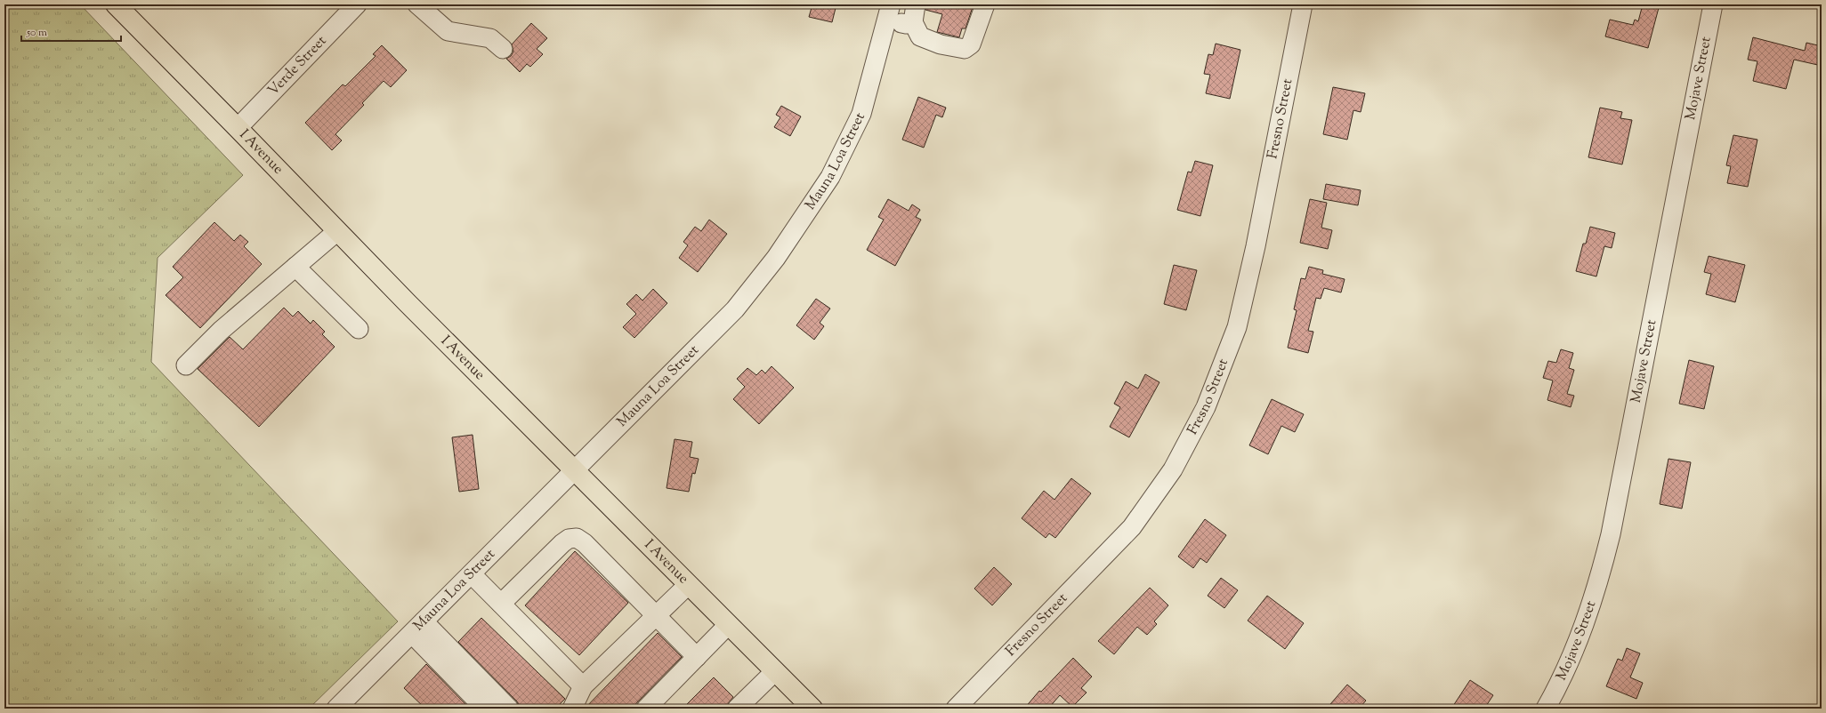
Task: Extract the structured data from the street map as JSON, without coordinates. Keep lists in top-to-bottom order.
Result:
{
  "streets": {
    "main road": ["I Avenue"],
    "street": [
      "Verde Street",
      "Mojave Street",
      "Fresno Street",
      "Mauna Loa Street"
    ]
  },
  "crossings": [
    ["Verde Street", "I Avenue"],
    ["I Avenue", "Mauna Loa Street"]
  ],
  "scale_bar": "50 m"
}
